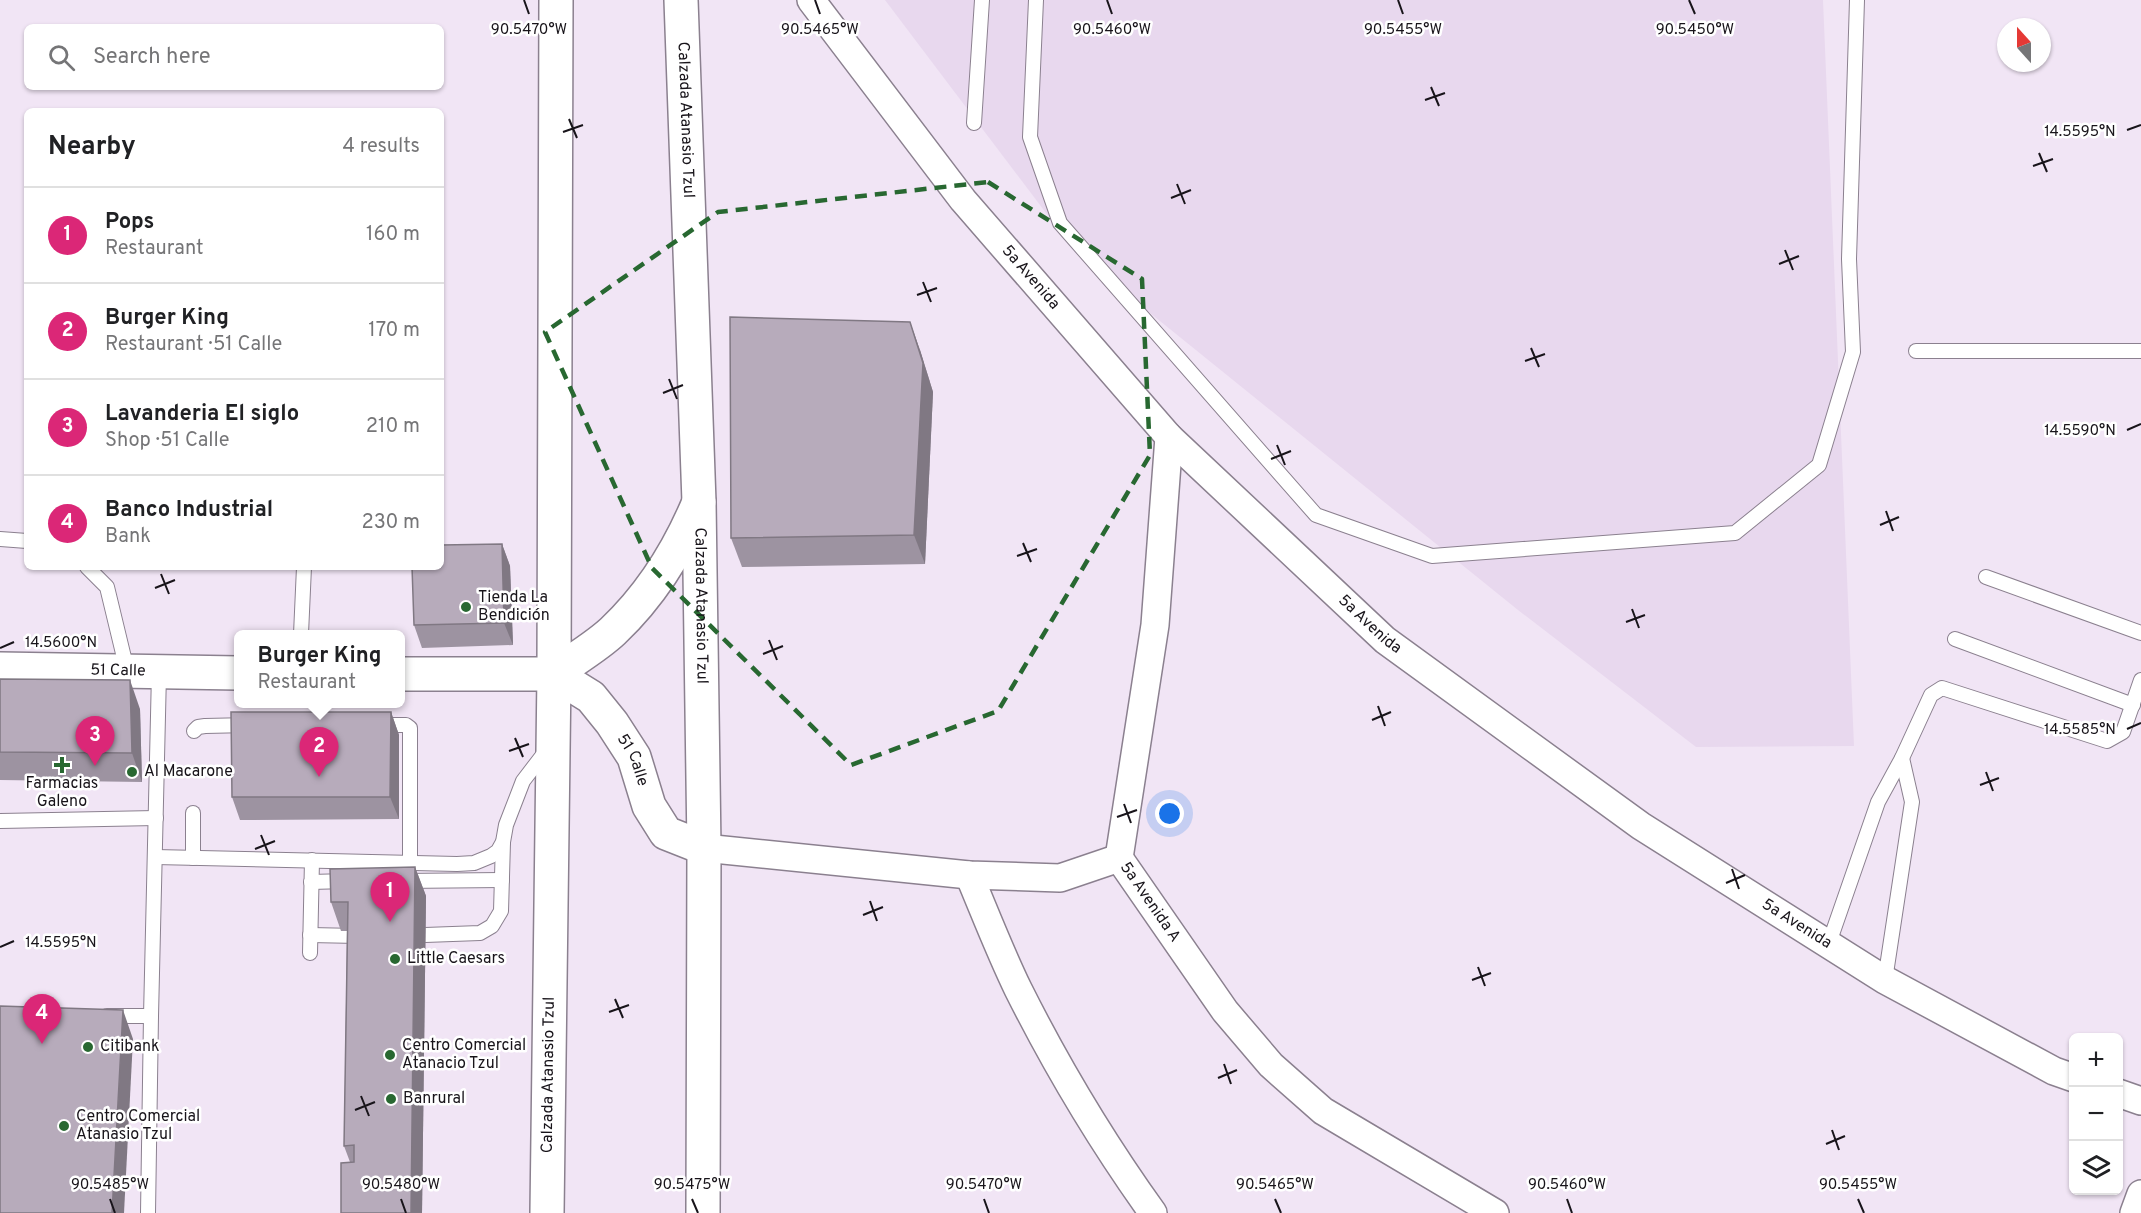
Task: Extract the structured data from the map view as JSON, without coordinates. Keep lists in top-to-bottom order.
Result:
{
  "streets": {
    "main road": ["Calzada Atanasio Tzul", "51 Calle"],
    "street": ["5a Avenida", "5a Avenida A"]
  },
  "crossings": [
    ["Calzada Atanasio Tzul", "51 Calle"],
    ["Calzada Atanasio Tzul", "5a Avenida A"],
    ["51 Calle", "5a Avenida A"]
  ],
  "places": {
    "other": [
      "Tienda La Bendición",
      "Al Macarone",
      "Little Caesars",
      "Citibank",
      "Centro Comercial Atanacio Tzul",
      "Banrural",
      "Centro Comercial Atanasio Tzul"
    ],
    "health": ["Farmacias Galeno"]
  },
  "north": "top",
  "page": {
    "search": "Search here",
    "heading": ["Nearby", "4 results"],
    "list": [
      {
        "mark": "1",
        "name": "Pops",
        "note": "Restaurant",
        "value": "160 m"
      },
      {
        "mark": "2",
        "name": "Burger King",
        "note": "Restaurant · 51 Calle",
        "value": "170 m"
      },
      {
        "mark": "3",
        "name": "Lavanderia El siglo",
        "note": "Shop · 51 Calle",
        "value": "210 m"
      },
      {
        "mark": "4",
        "name": "Banco Industrial",
        "note": "Bank",
        "value": "230 m"
      }
    ],
    "popup": ["Burger King", "Restaurant"],
    "pins": [
      "3",
      "2",
      "1",
      "4"
    ],
    "map_buttons": ["+", "−"]
  },
  "coordinates": [
    "90.5470°W",
    "90.5465°W",
    "90.5460°W",
    "90.5455°W",
    "90.5450°W",
    "14.5595°N",
    "14.5590°N",
    "14.5600°N",
    "14.5585°N",
    "90.5485°W",
    "90.5480°W",
    "90.5475°W"
  ]
}
